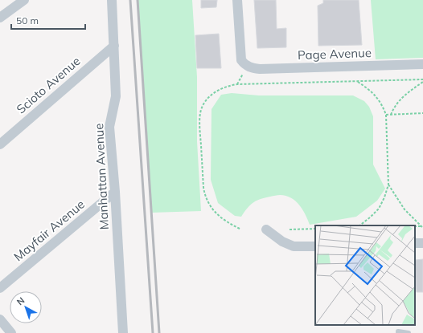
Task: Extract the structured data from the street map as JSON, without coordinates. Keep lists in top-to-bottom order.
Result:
{
  "streets": {
    "street": [
      "Page Avenue",
      "Scioto Avenue",
      "Manhattan Avenue",
      "Mayfair Avenue"
    ]
  },
  "crossings": [
    ["Scioto Avenue", "Manhattan Avenue"],
    ["Manhattan Avenue", "Mayfair Avenue"]
  ],
  "scale_bar": "50 m",
  "north": "top left"
}
